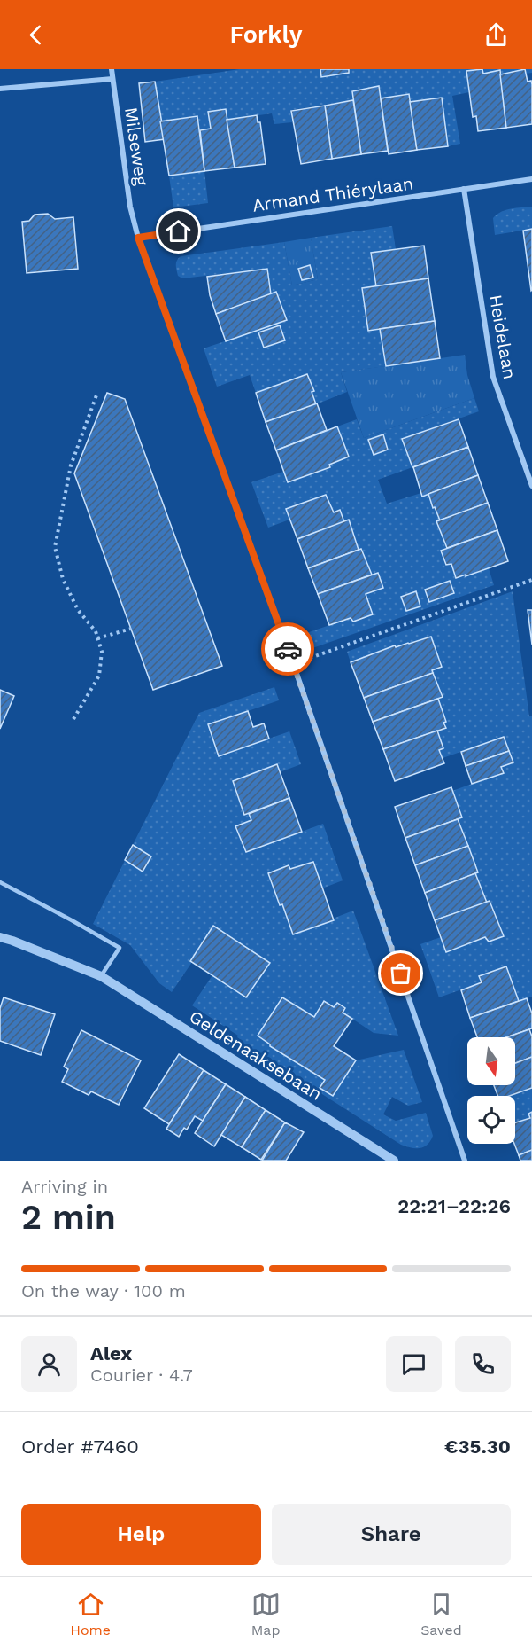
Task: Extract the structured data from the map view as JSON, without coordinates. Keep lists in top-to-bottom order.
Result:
{
  "streets": {
    "street": [
      "Milseweg",
      "Armand Thiérylaan",
      "Heidelaan",
      "Geldenaaksebaan"
    ]
  },
  "crossings": [
    ["Milseweg", "Armand Thiérylaan"],
    ["Armand Thiérylaan", "Heidelaan"]
  ],
  "north": "bottom",
  "page": {
    "header": "Forkly",
    "heading": ["2 min", "Arriving in", "22:21–22:26"],
    "panel": [
      "Alex",
      "Courier · 4.7",
      "Order #7460",
      "€35.30"
    ],
    "bar": "On the way · 100 m",
    "buttons": ["Help", "Share"],
    "tabs": ["Home", "Map", "Saved"]
  }
}
